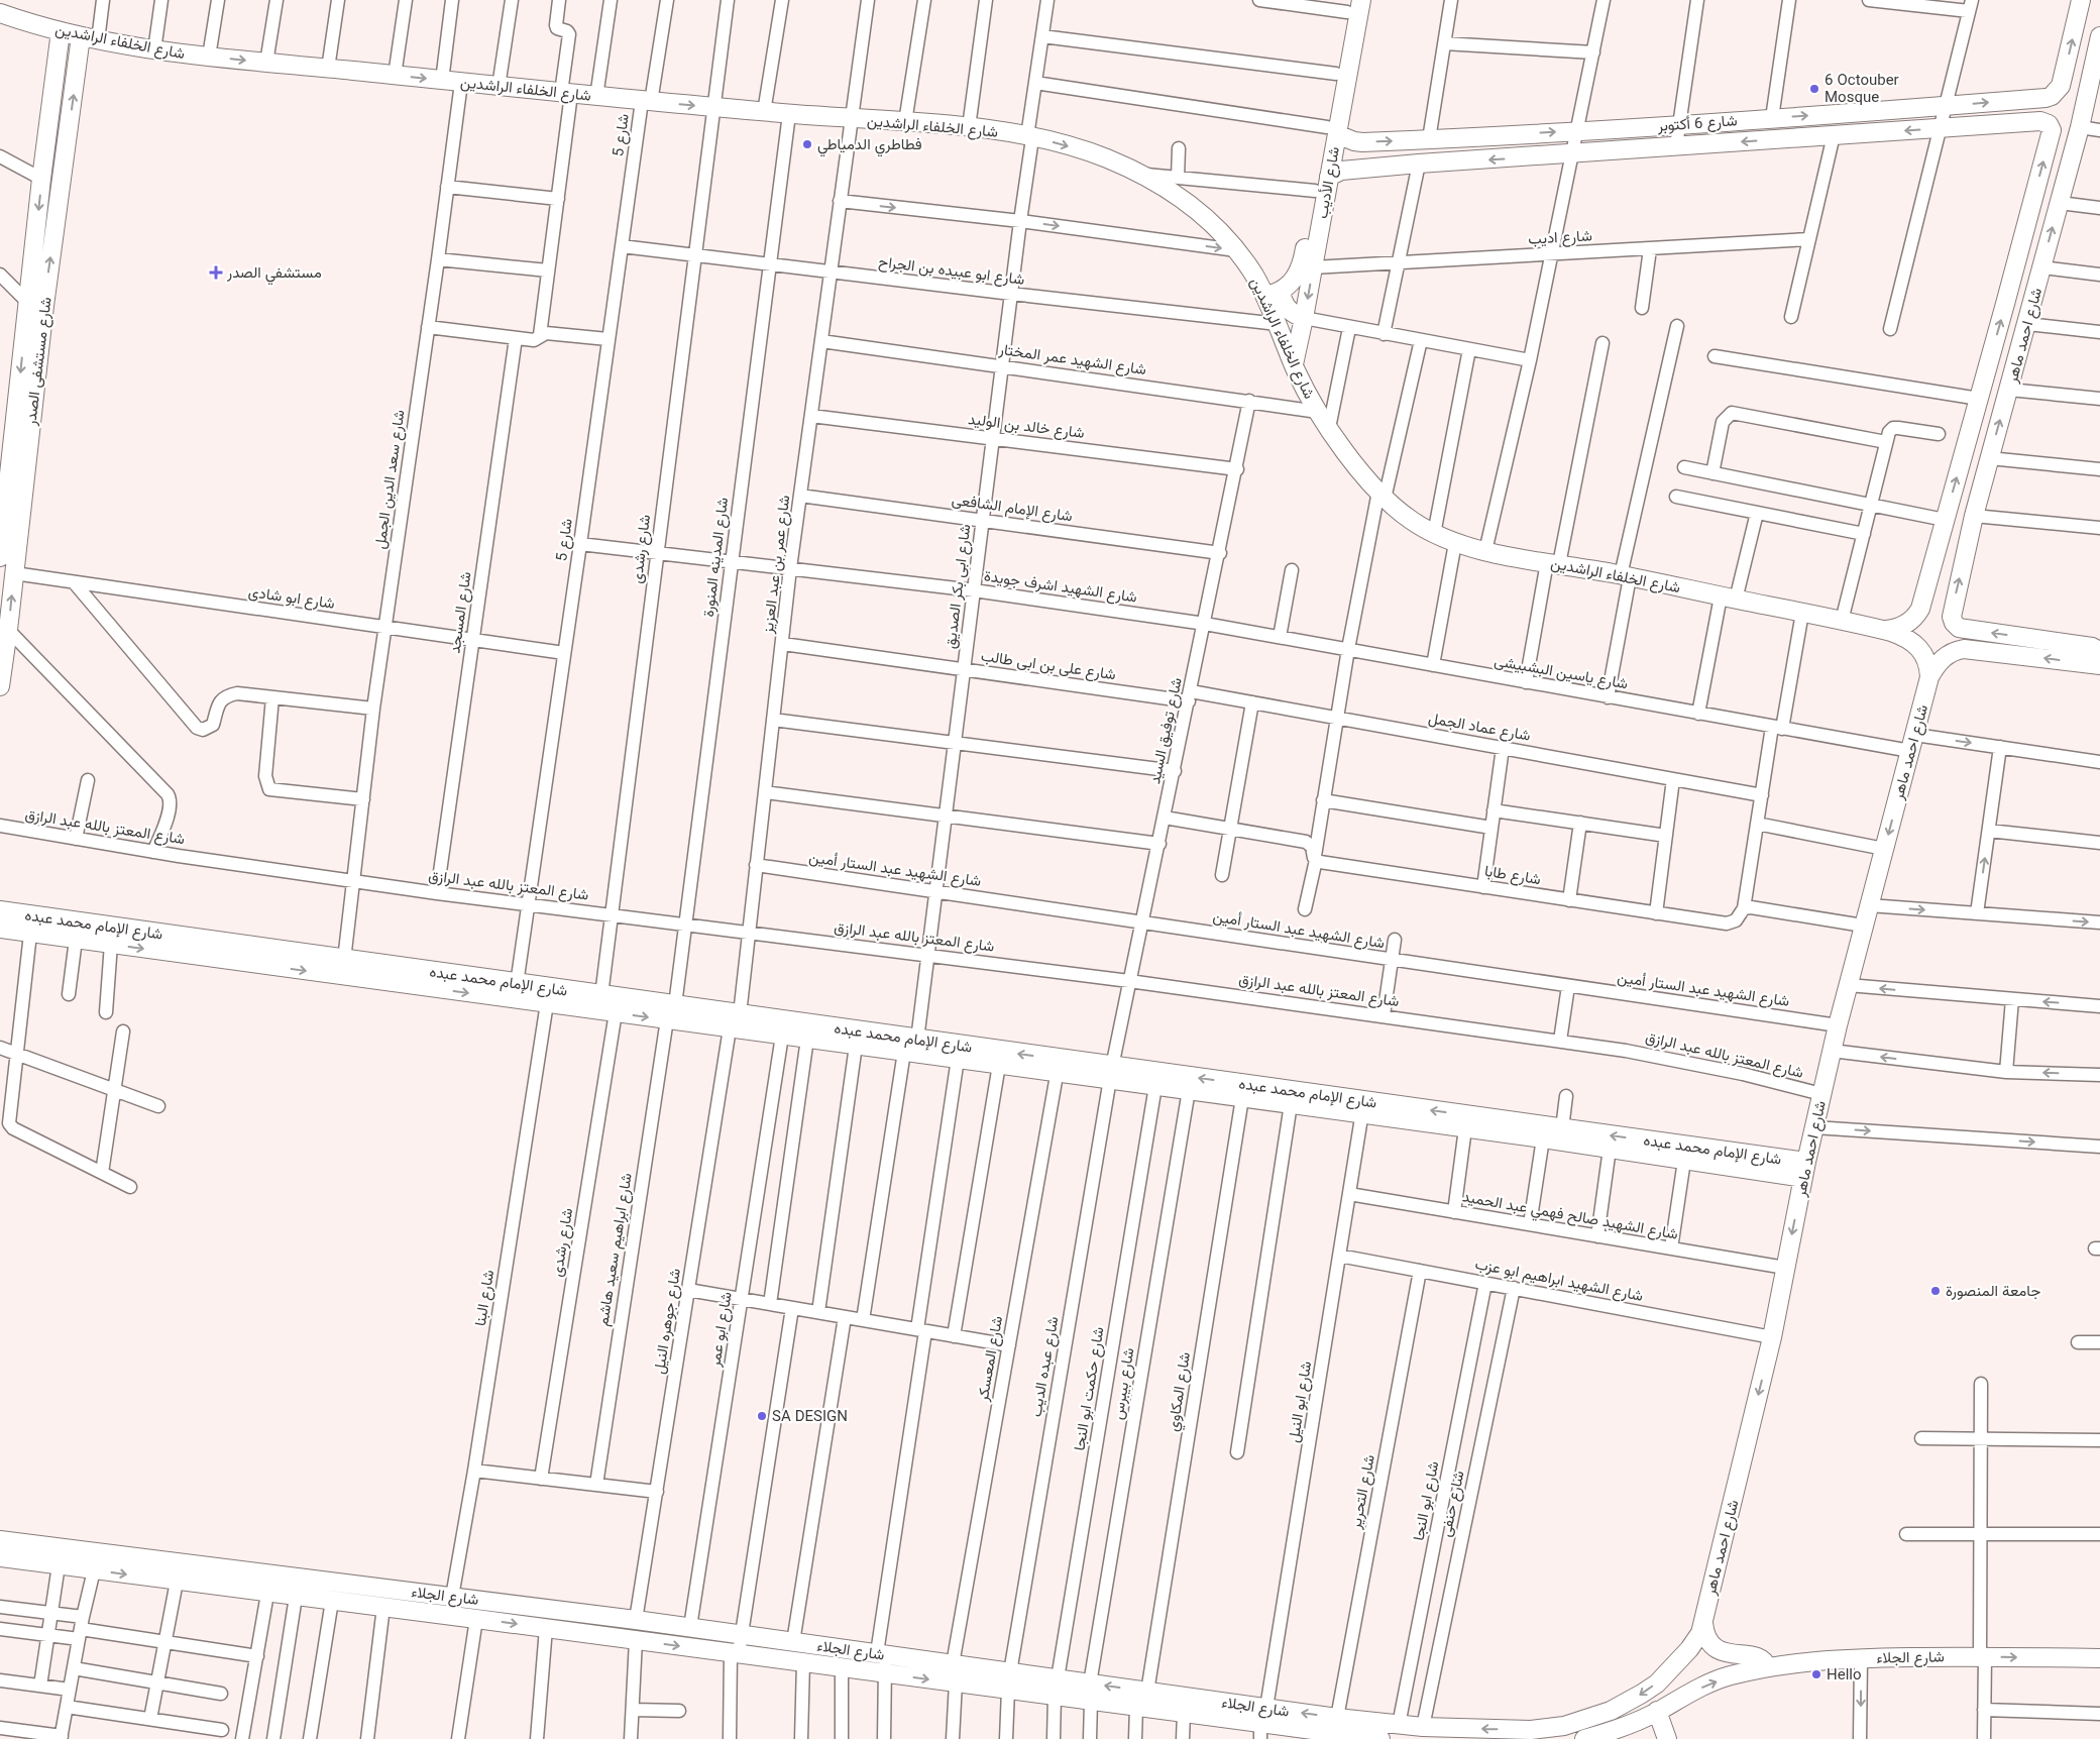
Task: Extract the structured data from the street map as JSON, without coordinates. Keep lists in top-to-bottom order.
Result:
{
  "streets": {
    "main road": [
      "شارع الخلفاء الراشدين",
      "شارع 6 أكتوبر",
      "شارع الأديب",
      "شارع احمد ماهر",
      "شارع مستشفى الصدر",
      "شارع الإمام محمد عبده",
      "شارع الجلاء"
    ],
    "street": [
      "شارع 5",
      "شارع اديب",
      "شارع ابو عبيده بن الجراح",
      "شارع الشهيد عمر المختار",
      "شارع خالد بن الوليد",
      "شارع سعد الدين الجمل",
      "شارع الإمام الشافعى",
      "شارع رشدى",
      "شارع المدينه المنورة",
      "شارع عمر بن عبد العزيز",
      "شارع ابى بكر الصديق",
      "شارع الشهيد اشرف جويدة",
      "شارع ابو شادى",
      "شارع المسجد",
      "شارع على بن ابى طالب",
      "شارع ياسين البشبيشى",
      "شارع عماد الجمل",
      "شارع توفيق السيد",
      "شارع المعتز بالله عبد الرازق",
      "شارع الشهيد عبد الستار أمين",
      "شارع طابا",
      "شارع الشهيد صالح فهمي عبد الحميد",
      "شارع ابراهيم سعيد هاشم",
      "شارع الشهيد ابراهيم ابو عزب",
      "شارع البنا",
      "شارع جوهره النيل",
      "شارع ابو عمر",
      "شارع المعسكر",
      "شارع عبده الديب",
      "شارع بيبرس",
      "شارع حكمت ابو النجا",
      "شارع المكاوي",
      "شارع ابو النيل",
      "شارع التحرير",
      "شارع ابو النجا",
      "شارع حنفى"
    ]
  },
  "crossings": [
    ["شارع الخلفاء الراشدين", "شارع 5"],
    ["شارع الخلفاء الراشدين", "شارع الأديب"],
    ["شارع الخلفاء الراشدين", "شارع ابو عبيده بن الجراح"],
    ["شارع الخلفاء الراشدين", "شارع احمد ماهر"],
    ["شارع الخلفاء الراشدين", "شارع الشهيد عمر المختار"],
    ["شارع الخلفاء الراشدين", "شارع مستشفى الصدر"],
    ["شارع الخلفاء الراشدين", "شارع سعد الدين الجمل"],
    ["شارع الخلفاء الراشدين", "شارع رشدى"],
    ["شارع الخلفاء الراشدين", "شارع المدينه المنورة"],
    ["شارع الخلفاء الراشدين", "شارع عمر بن عبد العزيز"],
    ["شارع الخلفاء الراشدين", "شارع ابى بكر الصديق"],
    ["شارع 6 أكتوبر", "شارع الأديب"],
    ["شارع 6 أكتوبر", "شارع احمد ماهر"],
    ["شارع 5", "شارع ابو عبيده بن الجراح"],
    ["شارع 5", "شارع الشهيد اشرف جويدة"],
    ["شارع 5", "شارع ابو شادى"],
    ["شارع 5", "شارع المعتز بالله عبد الرازق"],
    ["شارع 5", "شارع الإمام محمد عبده"],
    ["شارع الأديب", "شارع اديب"],
    ["شارع ابو عبيده بن الجراح", "شارع رشدى"],
    ["شارع ابو عبيده بن الجراح", "شارع المدينه المنورة"],
    ["شارع ابو عبيده بن الجراح", "شارع عمر بن عبد العزيز"],
    ["شارع ابو عبيده بن الجراح", "شارع ابى بكر الصديق"],
    ["شارع احمد ماهر", "شارع ياسين البشبيشى"],
    ["شارع احمد ماهر", "شارع المعتز بالله عبد الرازق"],
    ["شارع احمد ماهر", "شارع الشهيد عبد الستار أمين"],
    ["شارع احمد ماهر", "شارع الإمام محمد عبده"],
    ["شارع احمد ماهر", "شارع الشهيد صالح فهمي عبد الحميد"],
    ["شارع احمد ماهر", "شارع الشهيد ابراهيم ابو عزب"],
    ["شارع احمد ماهر", "شارع الجلاء"],
    ["شارع الشهيد عمر المختار", "شارع عمر بن عبد العزيز"],
    ["شارع الشهيد عمر المختار", "شارع ابى بكر الصديق"],
    ["شارع الشهيد عمر المختار", "شارع توفيق السيد"],
    ["شارع مستشفى الصدر", "شارع ابو شادى"],
    ["شارع خالد بن الوليد", "شارع عمر بن عبد العزيز"],
    ["شارع خالد بن الوليد", "شارع ابى بكر الصديق"],
    ["شارع خالد بن الوليد", "شارع توفيق السيد"],
    ["شارع سعد الدين الجمل", "شارع ابو شادى"],
    ["شارع سعد الدين الجمل", "شارع المعتز بالله عبد الرازق"],
    ["شارع سعد الدين الجمل", "شارع الإمام محمد عبده"],
    ["شارع الإمام الشافعى", "شارع عمر بن عبد العزيز"],
    ["شارع الإمام الشافعى", "شارع ابى بكر الصديق"],
    ["شارع الإمام الشافعى", "شارع توفيق السيد"],
    ["شارع رشدى", "شارع الشهيد اشرف جويدة"],
    ["شارع رشدى", "شارع المعتز بالله عبد الرازق"],
    ["شارع رشدى", "شارع الإمام محمد عبده"],
    ["شارع المدينه المنورة", "شارع الشهيد اشرف جويدة"],
    ["شارع المدينه المنورة", "شارع المعتز بالله عبد الرازق"],
    ["شارع المدينه المنورة", "شارع الإمام محمد عبده"],
    ["شارع المدينه المنورة", "شارع ابراهيم سعيد هاشم"],
    ["شارع عمر بن عبد العزيز", "شارع الشهيد اشرف جويدة"],
    ["شارع عمر بن عبد العزيز", "شارع على بن ابى طالب"],
    ["شارع عمر بن عبد العزيز", "شارع المعتز بالله عبد الرازق"],
    ["شارع عمر بن عبد العزيز", "شارع الشهيد عبد الستار أمين"],
    ["شارع عمر بن عبد العزيز", "شارع الإمام محمد عبده"],
    ["شارع عمر بن عبد العزيز", "شارع جوهره النيل"],
    ["شارع ابى بكر الصديق", "شارع الشهيد اشرف جويدة"],
    ["شارع ابى بكر الصديق", "شارع على بن ابى طالب"],
    ["شارع ابى بكر الصديق", "شارع المعتز بالله عبد الرازق"],
    ["شارع ابى بكر الصديق", "شارع الشهيد عبد الستار أمين"],
    ["شارع ابى بكر الصديق", "شارع الإمام محمد عبده"],
    ["شارع الشهيد اشرف جويدة", "شارع ياسين البشبيشى"],
    ["شارع الشهيد اشرف جويدة", "شارع توفيق السيد"],
    ["شارع ابو شادى", "شارع المسجد"],
    ["شارع المسجد", "شارع المعتز بالله عبد الرازق"],
    ["شارع على بن ابى طالب", "شارع عماد الجمل"],
    ["شارع على بن ابى طالب", "شارع توفيق السيد"],
    ["شارع ياسين البشبيشى", "شارع توفيق السيد"],
    ["شارع عماد الجمل", "شارع توفيق السيد"],
    ["شارع توفيق السيد", "شارع المعتز بالله عبد الرازق"],
    ["شارع توفيق السيد", "شارع الشهيد عبد الستار أمين"],
    ["شارع توفيق السيد", "شارع الإمام محمد عبده"],
    ["شارع توفيق السيد", "شارع عبده الديب"],
    ["شارع الإمام محمد عبده", "شارع ابراهيم سعيد هاشم"],
    ["شارع الإمام محمد عبده", "شارع البنا"],
    ["شارع الإمام محمد عبده", "شارع جوهره النيل"],
    ["شارع الإمام محمد عبده", "شارع ابو عمر"],
    ["شارع الإمام محمد عبده", "شارع المعسكر"],
    ["شارع الإمام محمد عبده", "شارع عبده الديب"],
    ["شارع الإمام محمد عبده", "شارع بيبرس"],
    ["شارع الإمام محمد عبده", "شارع حكمت ابو النجا"],
    ["شارع الإمام محمد عبده", "شارع المكاوي"],
    ["شارع الإمام محمد عبده", "شارع ابو النيل"],
    ["شارع الشهيد صالح فهمي عبد الحميد", "شارع ابو النيل"],
    ["شارع الشهيد ابراهيم ابو عزب", "شارع ابو النيل"],
    ["شارع الشهيد ابراهيم ابو عزب", "شارع التحرير"],
    ["شارع الشهيد ابراهيم ابو عزب", "شارع ابو النجا"],
    ["شارع الشهيد ابراهيم ابو عزب", "شارع حنفى"],
    ["شارع البنا", "شارع الجلاء"],
    ["شارع جوهره النيل", "شارع الجلاء"],
    ["شارع ابو عمر", "شارع الجلاء"],
    ["شارع المعسكر", "شارع الجلاء"],
    ["شارع عبده الديب", "شارع الجلاء"],
    ["شارع بيبرس", "شارع الجلاء"],
    ["شارع حكمت ابو النجا", "شارع الجلاء"],
    ["شارع المكاوي", "شارع الجلاء"],
    ["شارع ابو النيل", "شارع الجلاء"],
    ["شارع التحرير", "شارع الجلاء"],
    ["شارع ابو النجا", "شارع الجلاء"],
    ["شارع حنفى", "شارع الجلاء"]
  ],
  "places": {
    "other": [
      "6 Octouber Mosque",
      "فطاطري الدمياطي",
      "جامعة المنصورة",
      "SA DESIGN",
      "Hello"
    ],
    "health": ["مستشفي الصدر"]
  }
}
